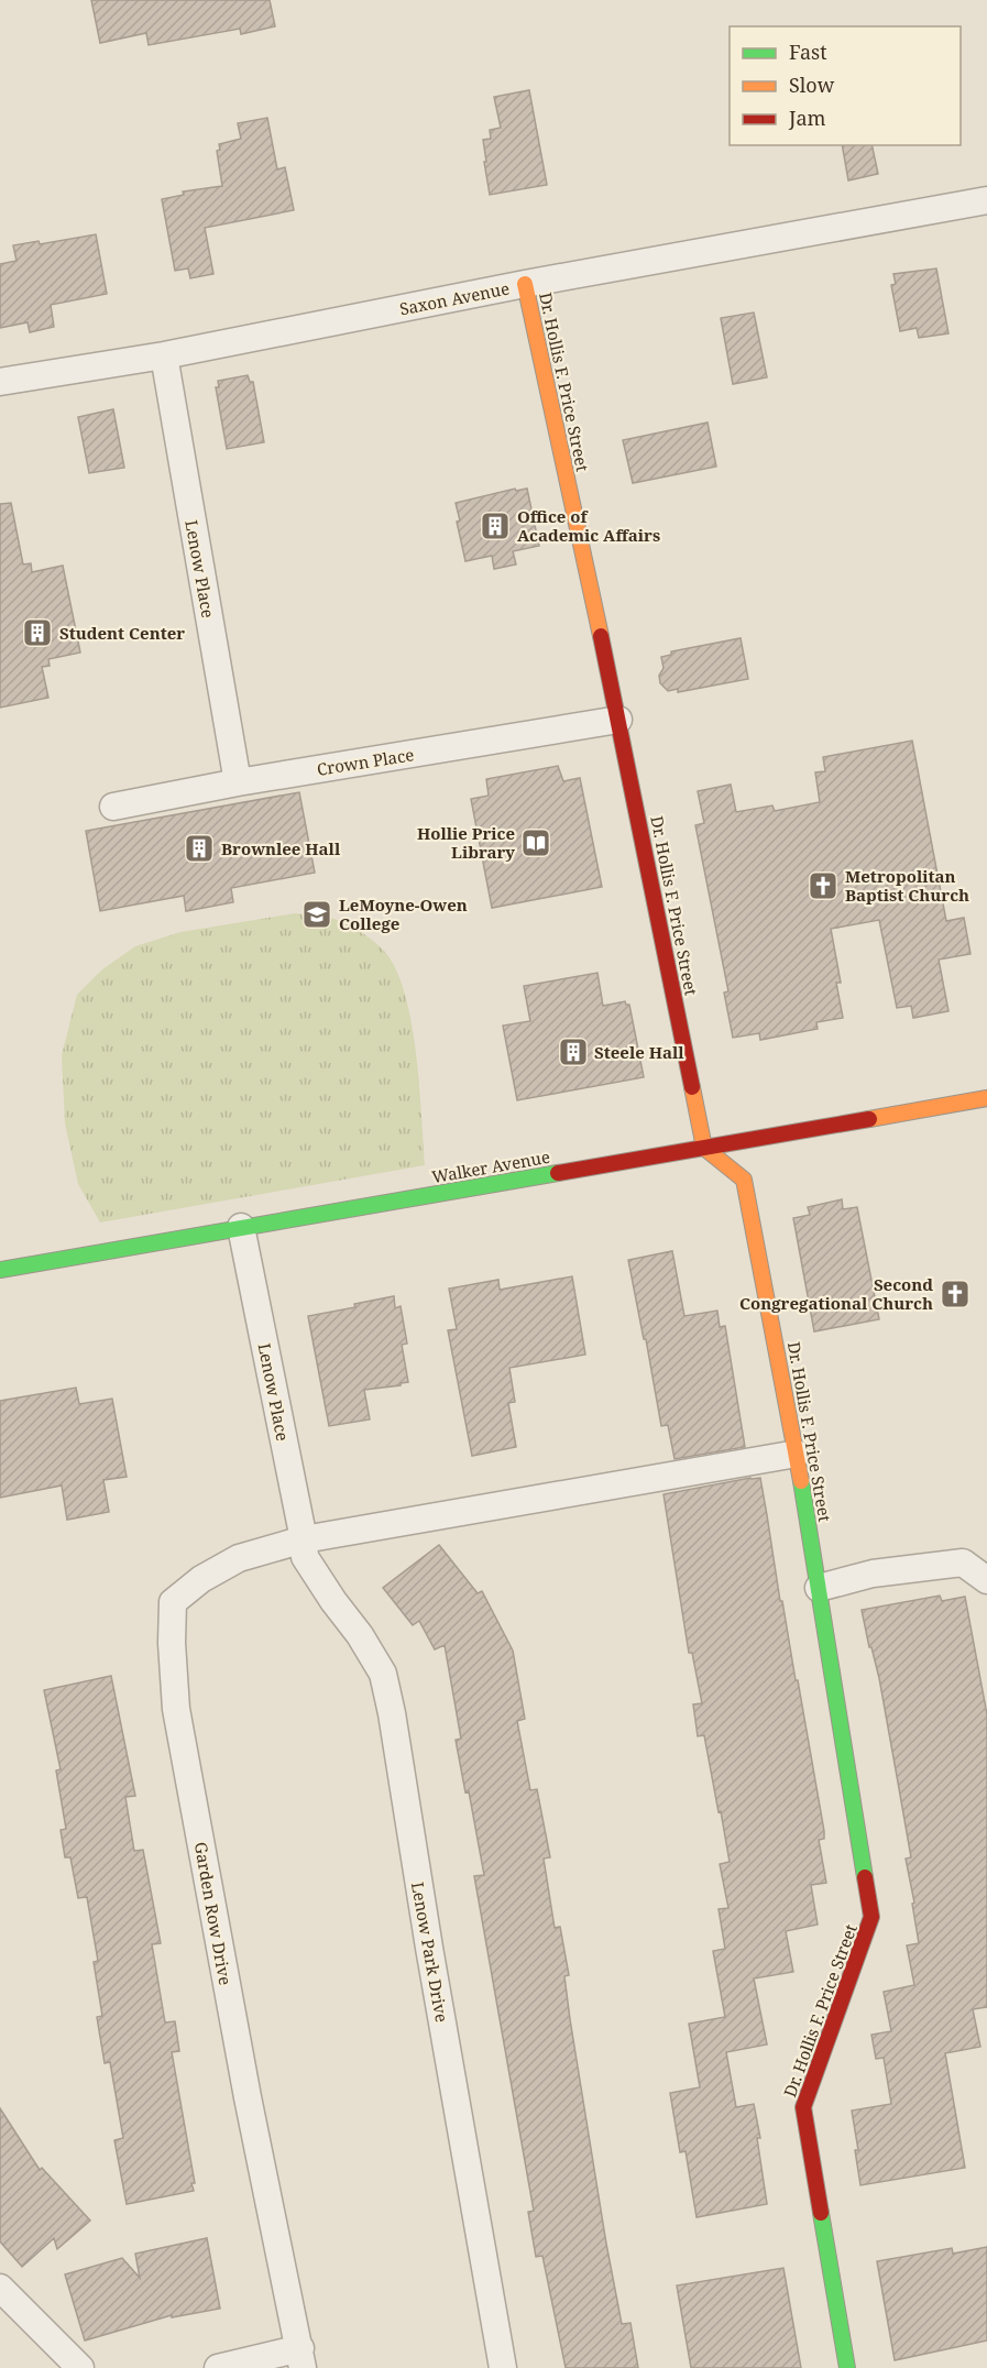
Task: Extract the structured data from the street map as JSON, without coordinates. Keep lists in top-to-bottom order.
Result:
{
  "streets": {
    "street": [
      "Saxon Avenue",
      "Dr. Hollis F. Price Street",
      "Lenow Place",
      "Crown Place",
      "Walker Avenue",
      "Garden Row Drive",
      "Lenow Park Drive"
    ]
  },
  "crossings": [
    ["Saxon Avenue", "Dr. Hollis F. Price Street"],
    ["Saxon Avenue", "Lenow Place"],
    ["Dr. Hollis F. Price Street", "Crown Place"],
    ["Dr. Hollis F. Price Street", "Walker Avenue"],
    ["Dr. Hollis F. Price Street", "Garden Row Drive"],
    ["Lenow Place", "Crown Place"],
    ["Lenow Place", "Walker Avenue"],
    ["Lenow Place", "Garden Row Drive"],
    ["Lenow Place", "Lenow Park Drive"],
    ["Garden Row Drive", "Lenow Park Drive"]
  ],
  "places": {
    "building": [
      "Office of Academic Affairs",
      "Student Center",
      "Brownlee Hall",
      "Steele Hall"
    ],
    "library": ["Hollie Price Library"],
    "church": ["Metropolitan Baptist Church", "Second Congregational Church"],
    "school or university": ["LeMoyne-Owen College"]
  },
  "legend": ["Fast", "Slow", "Jam"]
}
